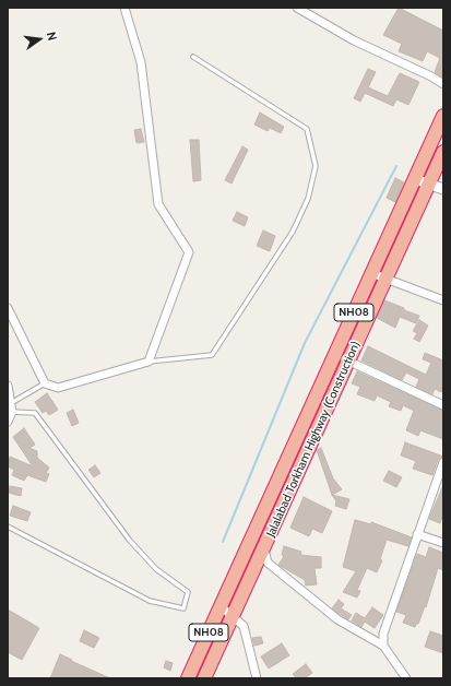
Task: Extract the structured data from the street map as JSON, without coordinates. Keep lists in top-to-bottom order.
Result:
{
  "streets": {
    "highway": ["NH08", "Jalalabad Torkham Highway (Construction)"]
  },
  "crossings": [
    ["NH08", "Jalalabad Torkham Highway (Construction)"]
  ],
  "north": "right"
}
